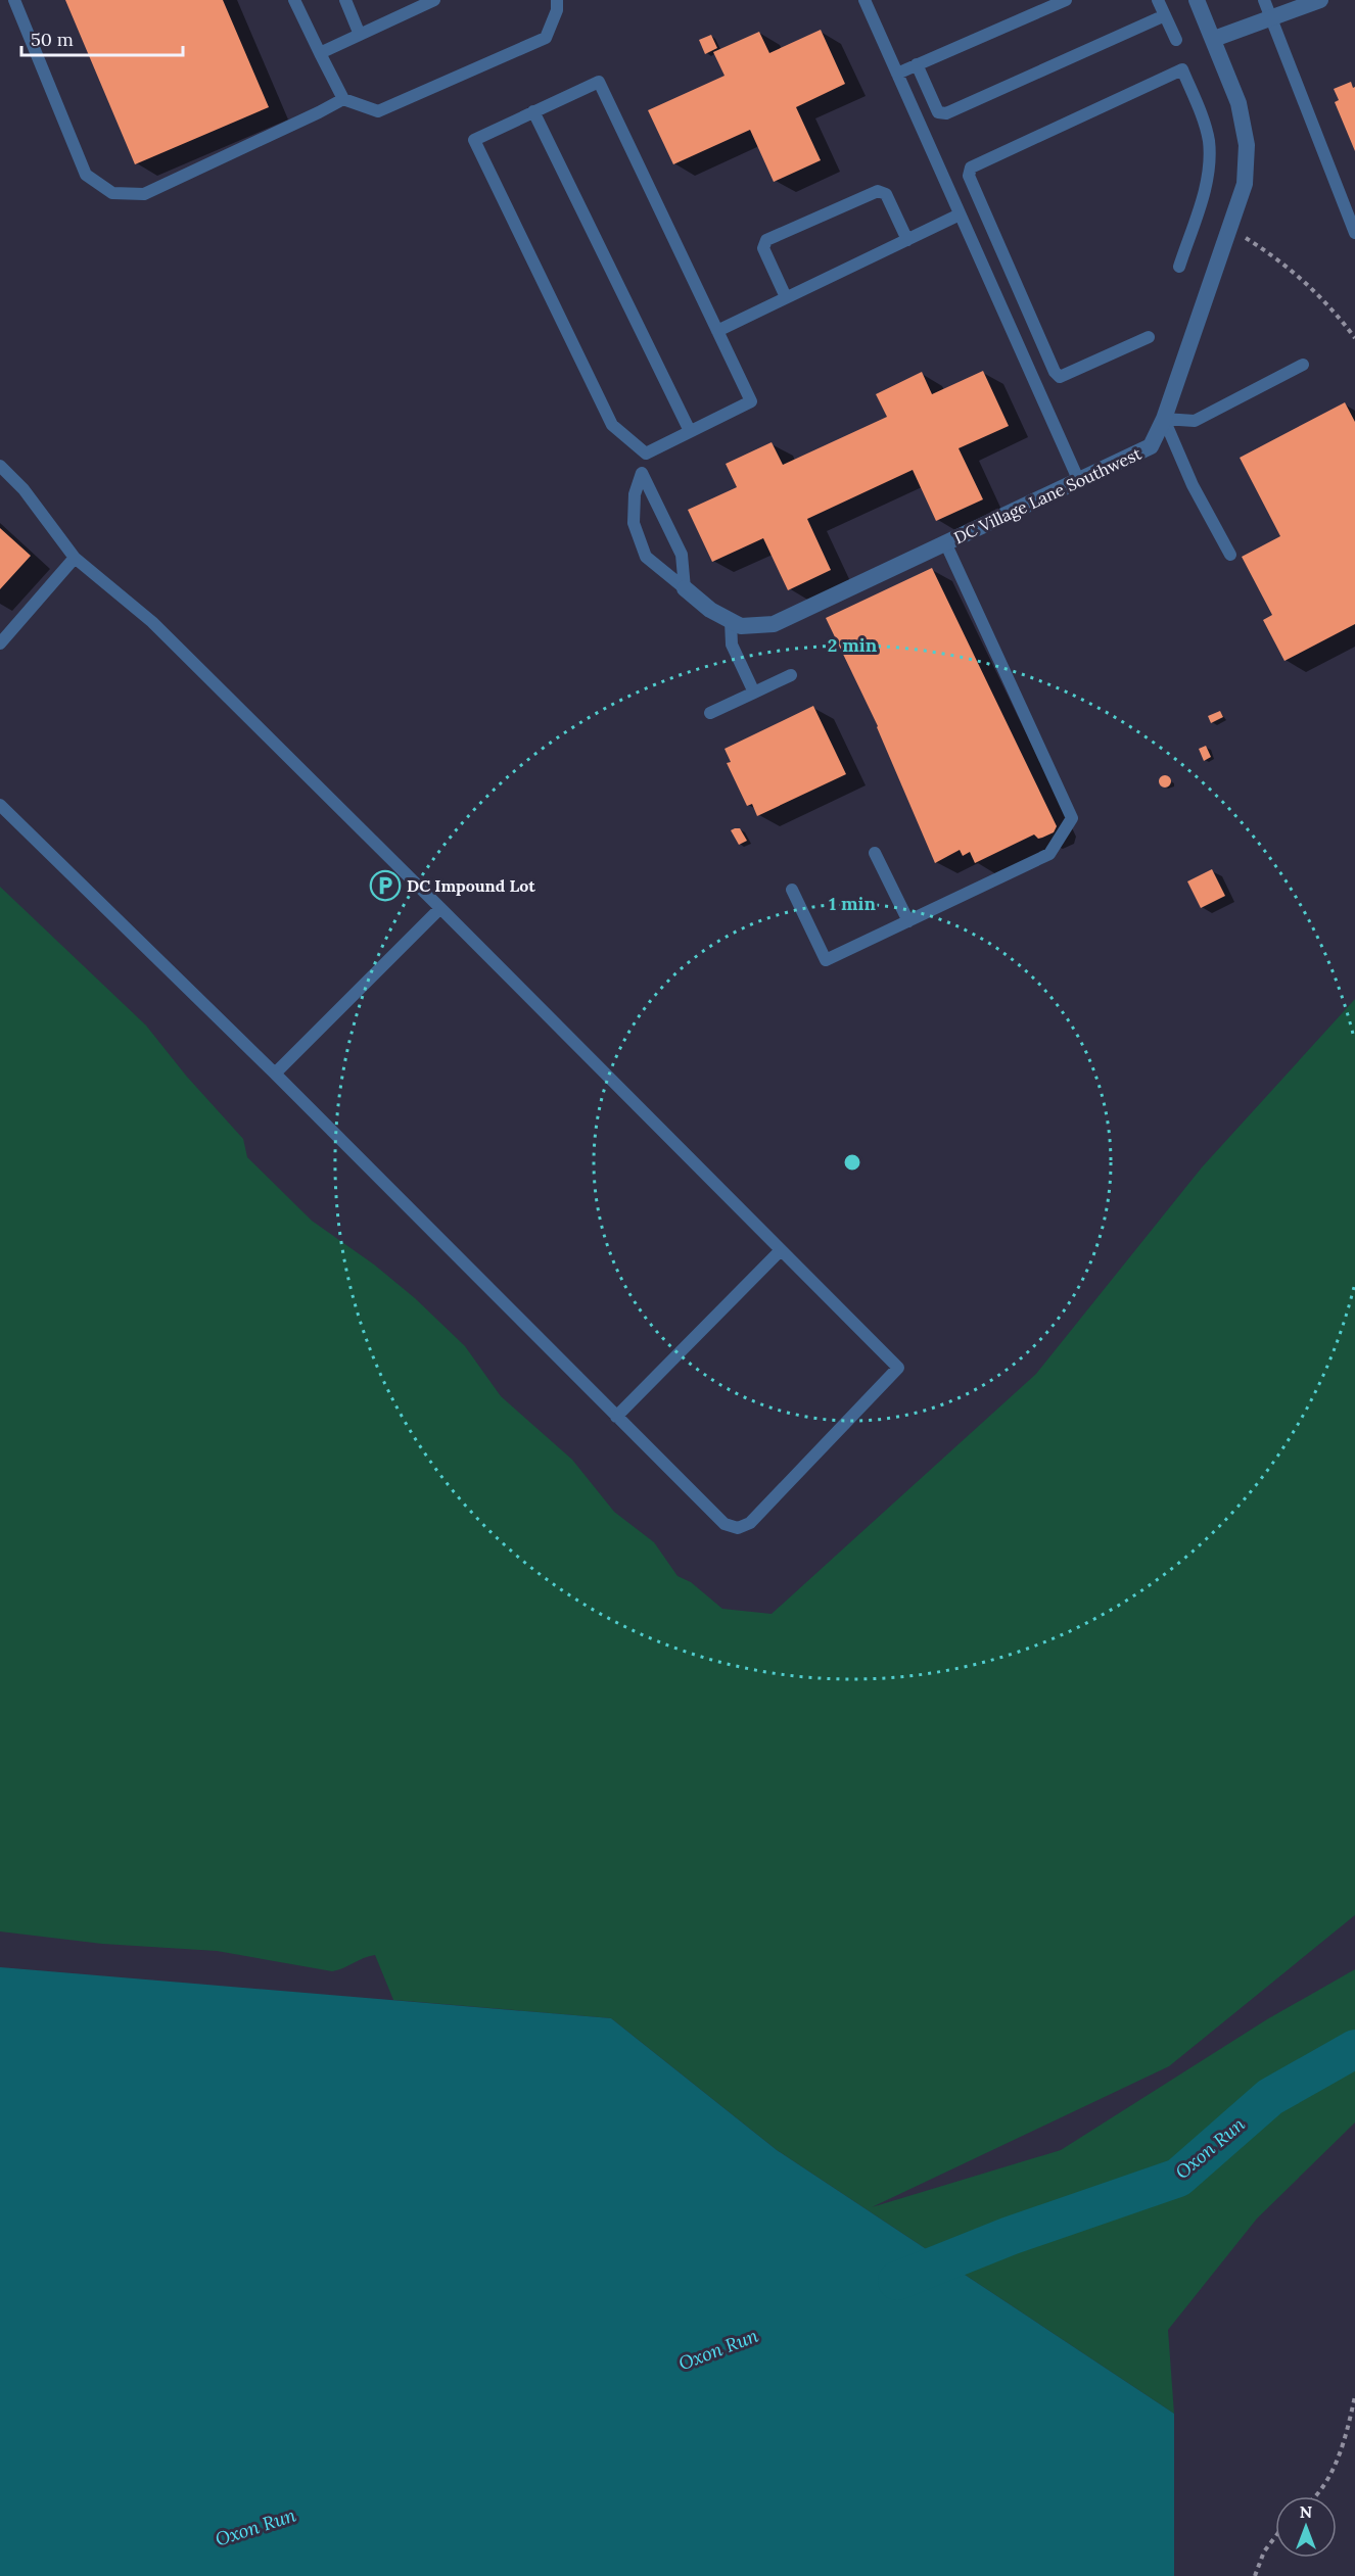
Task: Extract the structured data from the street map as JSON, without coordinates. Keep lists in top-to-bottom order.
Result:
{
  "streets": {
    "street": ["DC Village Lane Southwest"]
  },
  "water": ["Oxon Run"],
  "places": {
    "parking": ["DC Impound Lot"]
  },
  "scale_bar": "50 m",
  "north": "top",
  "rings": ["2 min", "1 min"]
}
